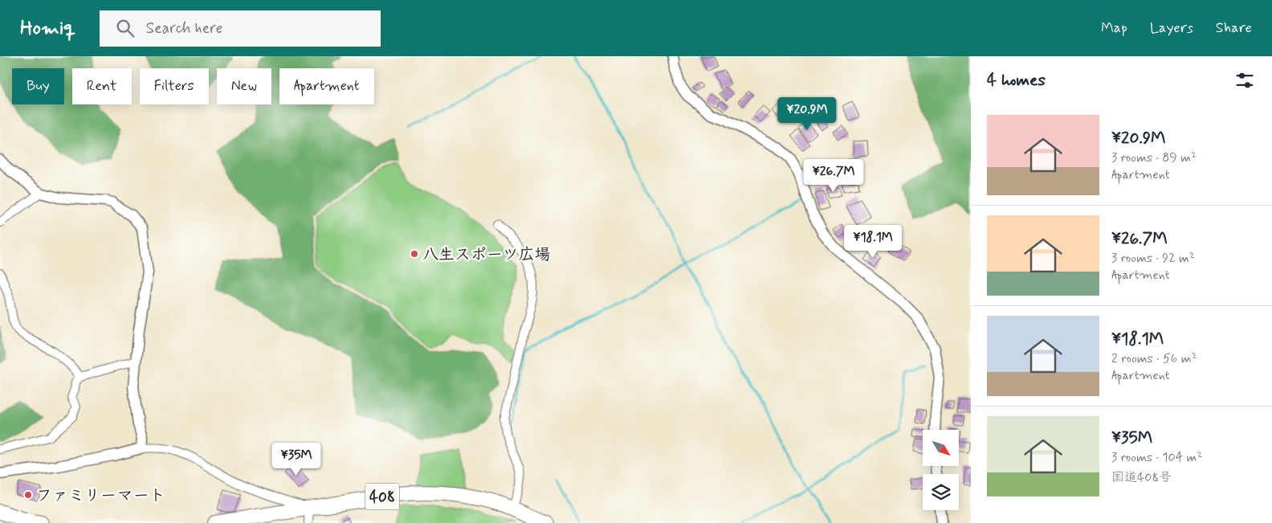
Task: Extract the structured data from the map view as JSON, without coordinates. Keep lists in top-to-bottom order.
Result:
{
  "streets": {
    "highway": ["408"]
  },
  "places": ["八生スポーツ広場", "ファミリーマート"],
  "north": "bottom right",
  "page": {
    "header": "Homiq",
    "search": "Search here",
    "nav": ["Map", "Layers", "Share"],
    "heading": "4 homes",
    "chip": [
      "Buy",
      "Rent",
      "Filters",
      "New",
      "Apartment"
    ],
    "price": [
      "¥20.9M",
      "¥26.7M",
      "¥18.1M",
      "¥35M"
    ],
    "list": [
      {
        "name": "¥20.9M",
        "note": "3 rooms · 89 m² · Apartment"
      },
      {
        "name": "¥26.7M",
        "note": "3 rooms · 92 m² · Apartment"
      },
      {
        "name": "¥18.1M",
        "note": "2 rooms · 56 m² · Apartment"
      },
      {
        "name": "¥35M",
        "note": "3 rooms · 104 m² · 国道408号"
      }
    ]
  }
}
